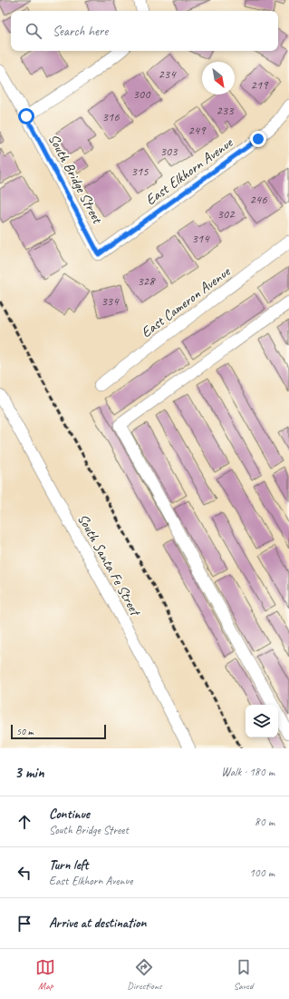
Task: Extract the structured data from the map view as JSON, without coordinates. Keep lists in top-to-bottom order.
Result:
{
  "streets": {
    "street": [
      "East Elkhorn Avenue",
      "South Bridge Street",
      "East Cameron Avenue",
      "South Santa Fe Street"
    ]
  },
  "crossings": [
    ["East Elkhorn Avenue", "South Bridge Street"]
  ],
  "house_numbers": [
    "234",
    "219",
    "300",
    "233",
    "316",
    "249",
    "303",
    "315",
    "246",
    "302",
    "314",
    "328",
    "334"
  ],
  "scale_bar": "50 m",
  "north": "bottom right",
  "page": {
    "search": "Search here",
    "scale": "50 m",
    "heading": ["3 min", "Walk · 180 m"],
    "list": [
      ["Continue", "South Bridge Street", "80 m"],
      ["Turn left", "East Elkhorn Avenue", "100 m"],
      "Arrive at destination"
    ],
    "nav": ["Map", "Directions", "Saved"]
  }
}
